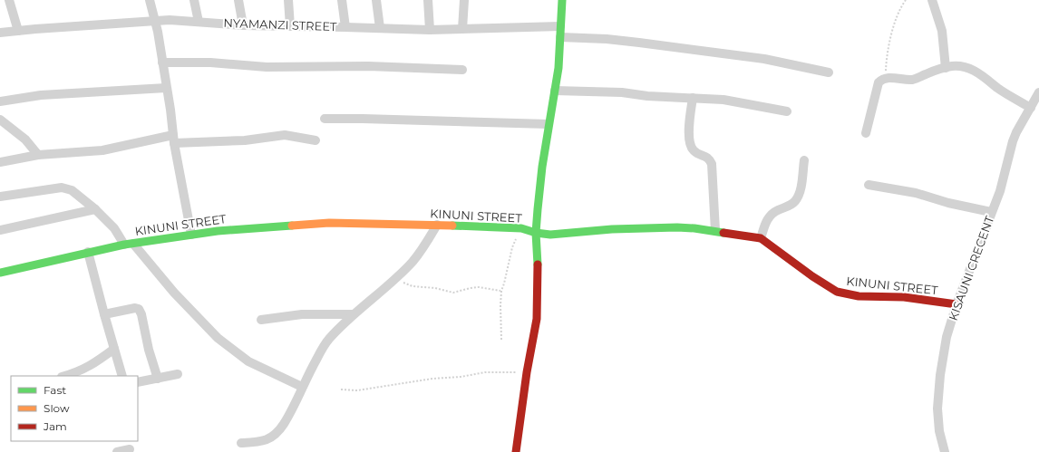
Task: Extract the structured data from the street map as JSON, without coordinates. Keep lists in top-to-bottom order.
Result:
{
  "streets": {
    "street": ["NYAMANZI STREET", "KINUNI STREET", "KISAUNI CRECENT"]
  },
  "crossings": [
    ["KINUNI STREET", "KISAUNI CRECENT"]
  ],
  "legend": ["Fast", "Slow", "Jam"]
}
